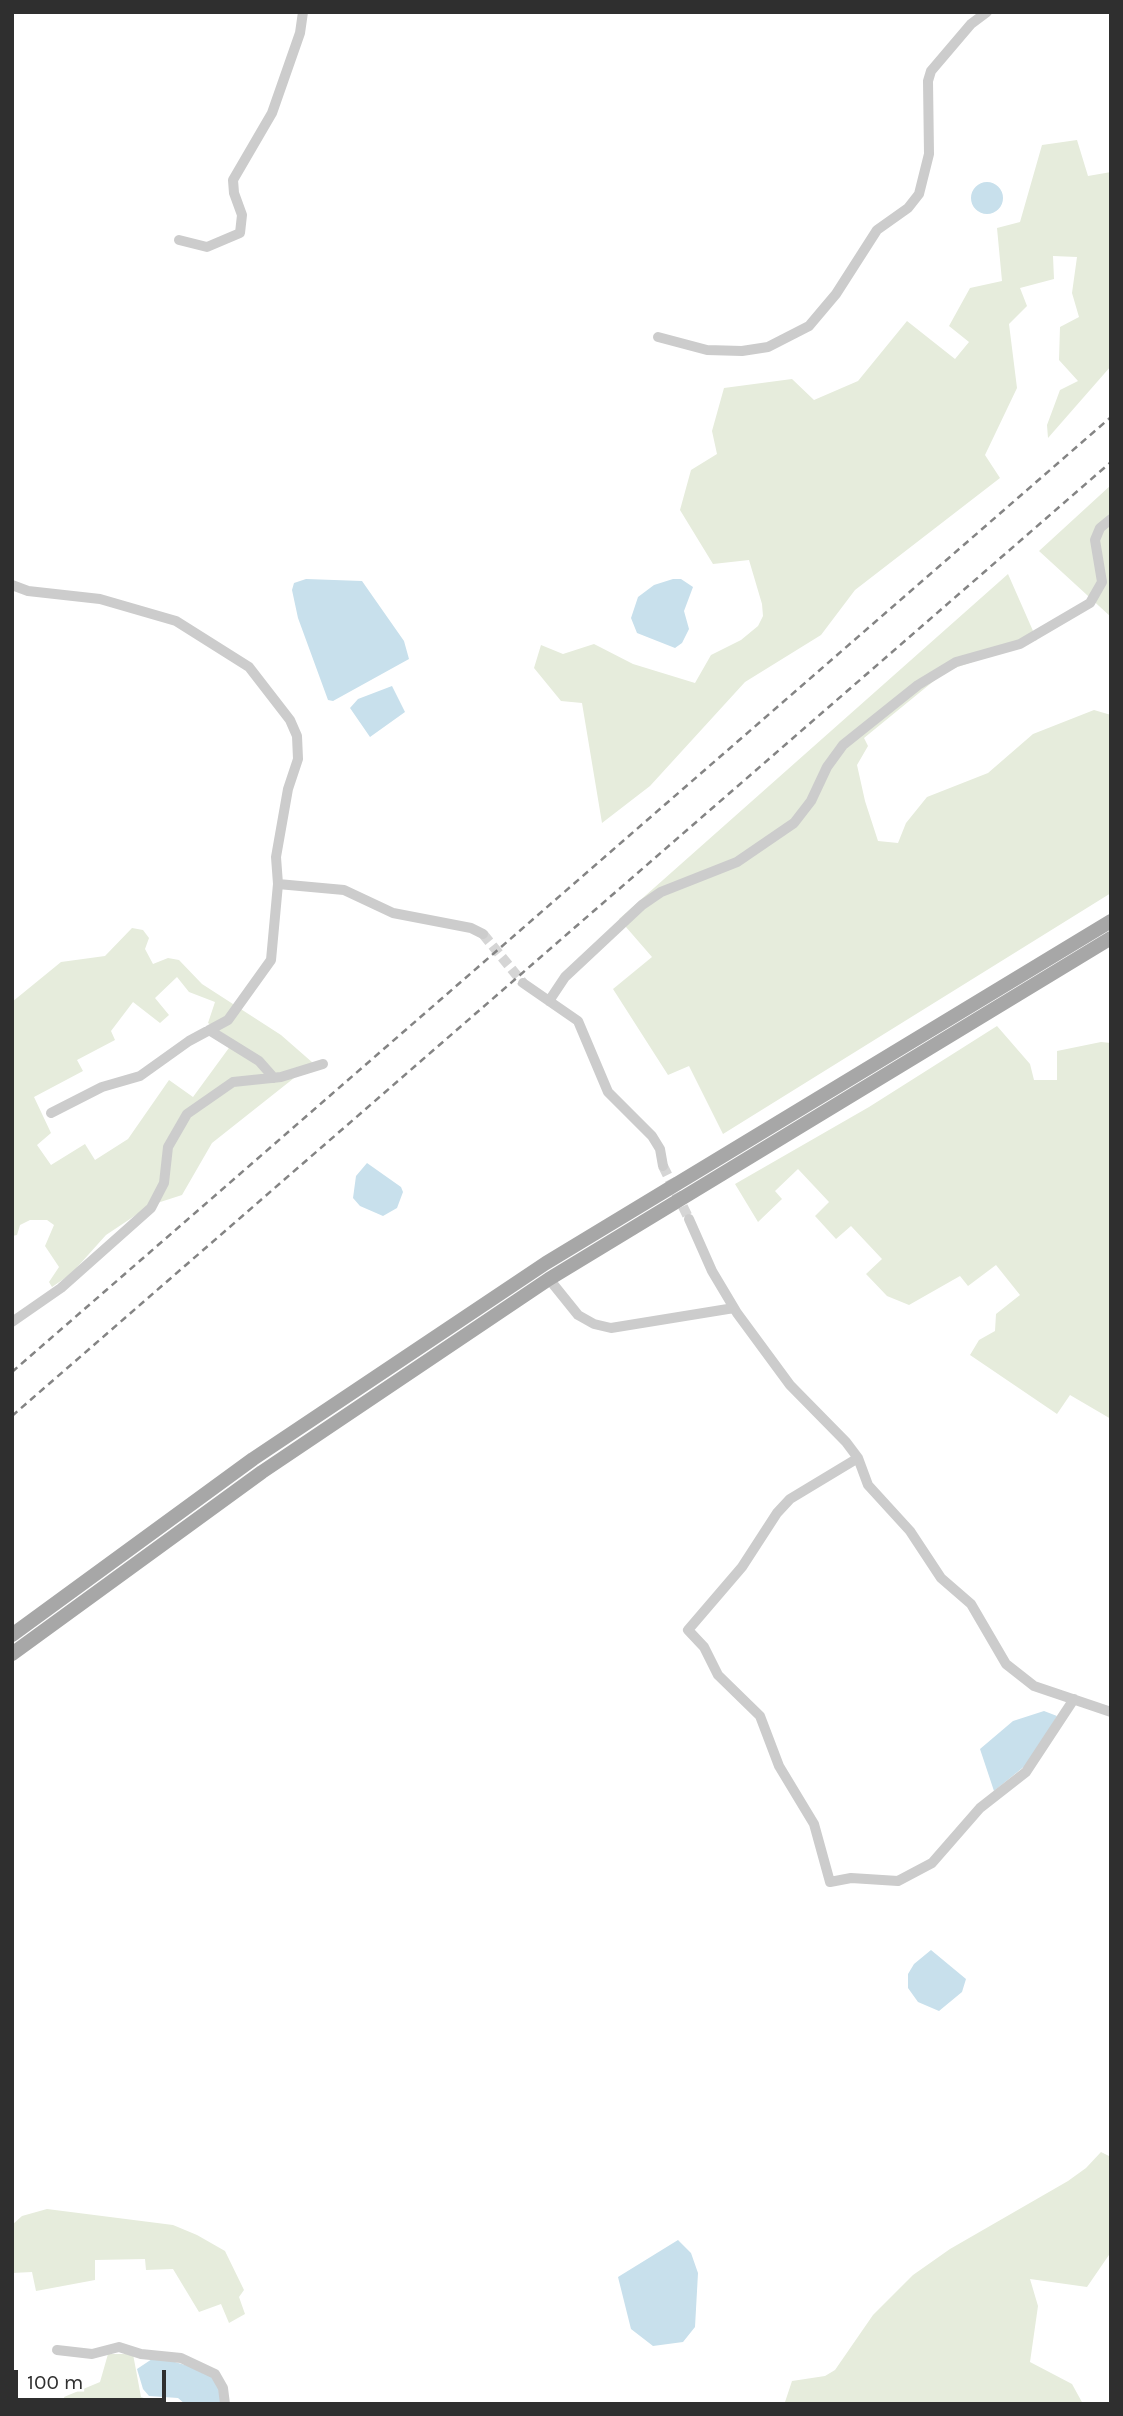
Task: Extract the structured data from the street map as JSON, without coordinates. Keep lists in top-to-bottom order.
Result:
{
  "scale_bar": "100 m"
}
